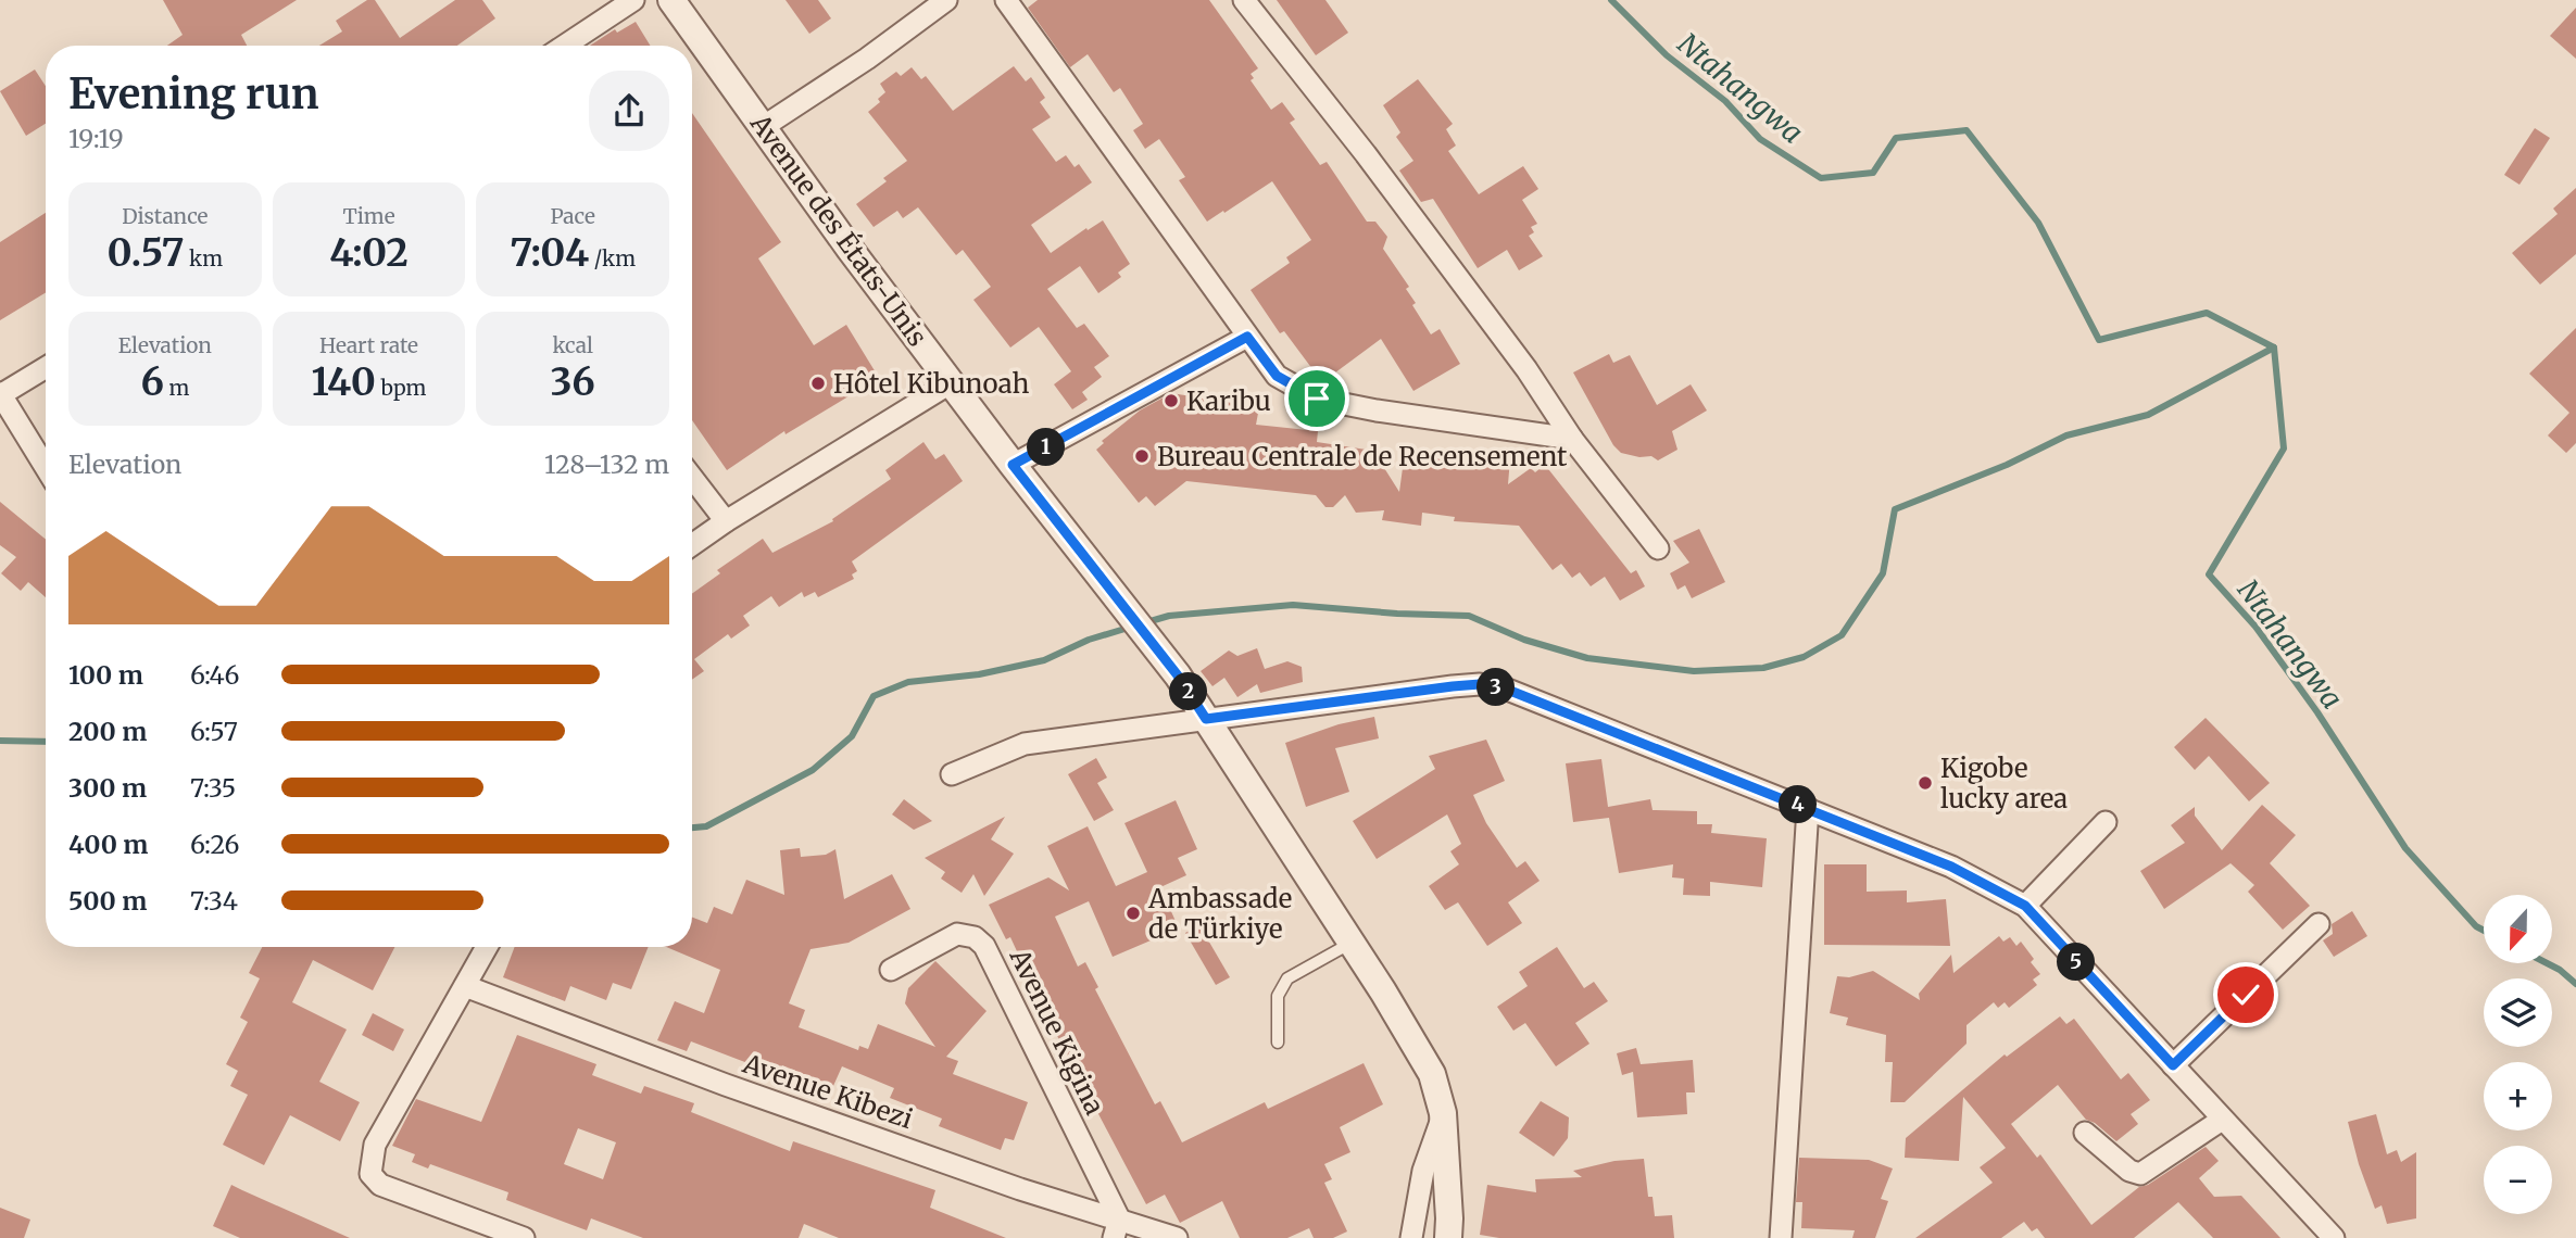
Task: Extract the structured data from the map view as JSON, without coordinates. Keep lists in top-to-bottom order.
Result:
{
  "streets": {
    "street": ["Avenue des États-Unis", "Avenue Kigina", "Avenue Kibezi"]
  },
  "crossings": [
    ["Avenue Kigina", "Avenue Kibezi"]
  ],
  "water": ["Ntahangwa"],
  "places": [
    "Hôtel Kibunoah",
    "Karibu",
    "Bureau Centrale de Recensement",
    "Kigobe lucky area",
    "Ambassade de Türkiye"
  ],
  "north": "bottom",
  "page": {
    "heading": ["Evening run", "19:19"],
    "stats": [
      ["Distance", "0.57 km"],
      ["Time", "4:02"],
      ["Pace", "7:04 /km"],
      ["Elevation", "6 m"],
      ["Heart rate", "140 bpm"],
      ["kcal", "36"]
    ],
    "pins": [
      "1",
      "3",
      "2",
      "4",
      "5"
    ],
    "chart": ["Elevation", "128–132 m"],
    "list": [
      {
        "name": "100 m",
        "note": "6:46"
      },
      {
        "name": "200 m",
        "note": "6:57"
      },
      {
        "name": "300 m",
        "note": "7:35"
      },
      {
        "name": "400 m",
        "note": "6:26"
      },
      {
        "name": "500 m",
        "note": "7:34"
      }
    ],
    "map_buttons": ["+", "−"]
  }
}
